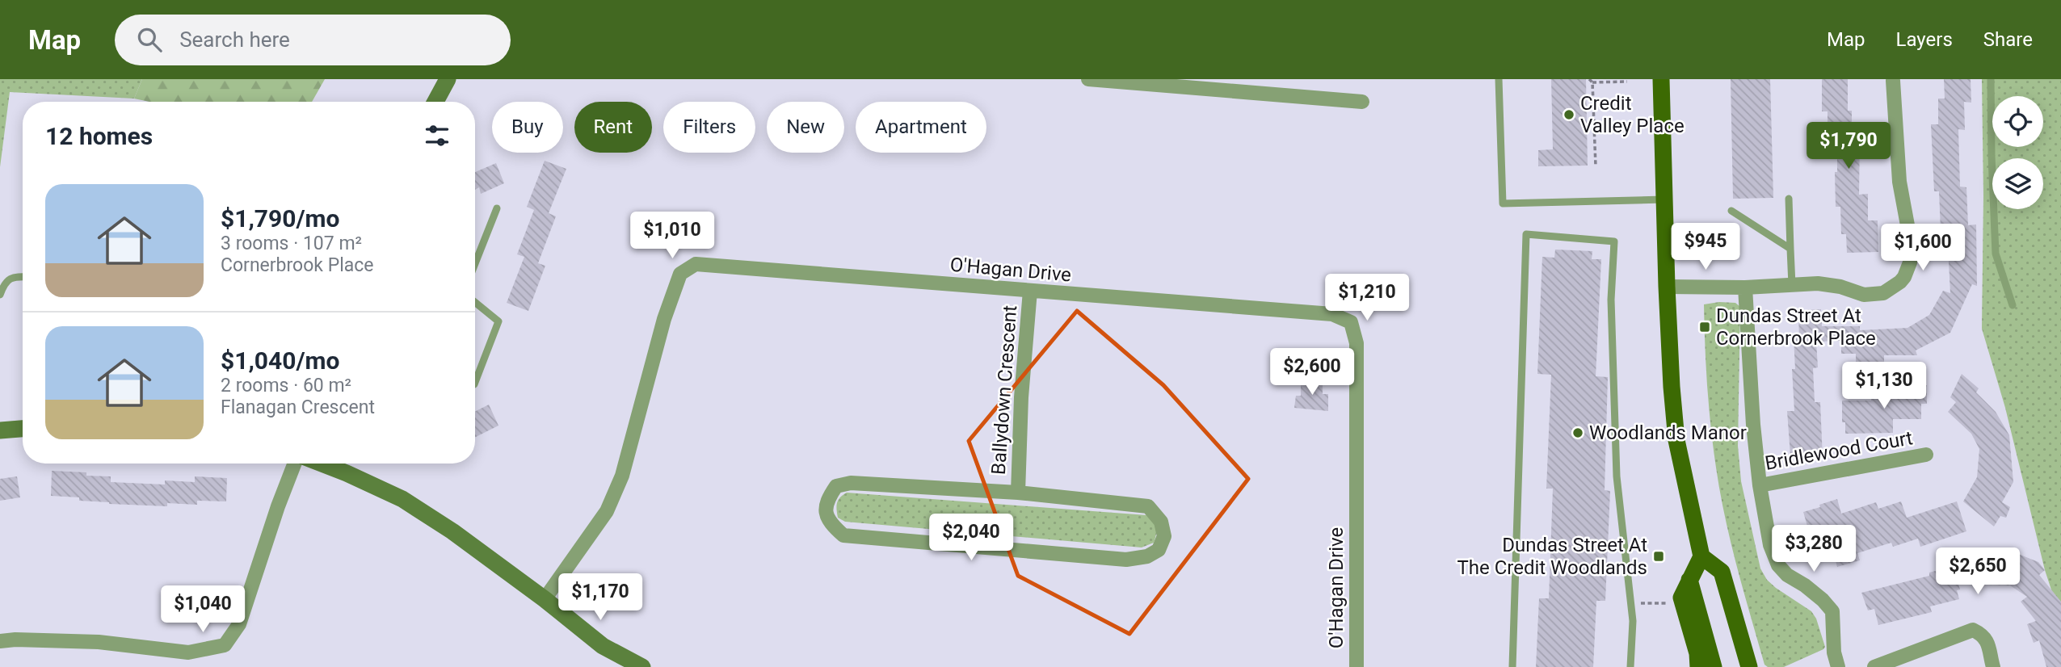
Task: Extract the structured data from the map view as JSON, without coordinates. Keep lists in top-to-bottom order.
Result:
{
  "streets": {
    "street": ["O'Hagan Drive", "Ballydown Crescent", "Bridlewood Court"]
  },
  "crossings": [
    ["O'Hagan Drive", "Ballydown Crescent"]
  ],
  "places": {
    "other": ["Credit Valley Place", "Woodlands Manor"],
    "transit": ["Dundas Street At Cornerbrook Place", "Dundas Street At The Credit Woodlands"]
  },
  "page": {
    "header": "Map",
    "search": "Search here",
    "nav": ["Map", "Layers", "Share"],
    "chip": [
      "Buy",
      "Rent",
      "Filters",
      "New",
      "Apartment"
    ],
    "heading": "12 homes",
    "price": [
      "$1,790",
      "$1,010",
      "$945",
      "$1,600",
      "$1,210",
      "$2,600",
      "$1,130",
      "$2,040",
      "$3,280",
      "$2,650",
      "$1,170",
      "$1,040"
    ],
    "list": [
      {
        "name": "$1,790/mo",
        "note": "3 rooms · 107 m² · Cornerbrook Place"
      },
      {
        "name": "$1,040/mo",
        "note": "2 rooms · 60 m² · Flanagan Crescent"
      }
    ]
  }
}
